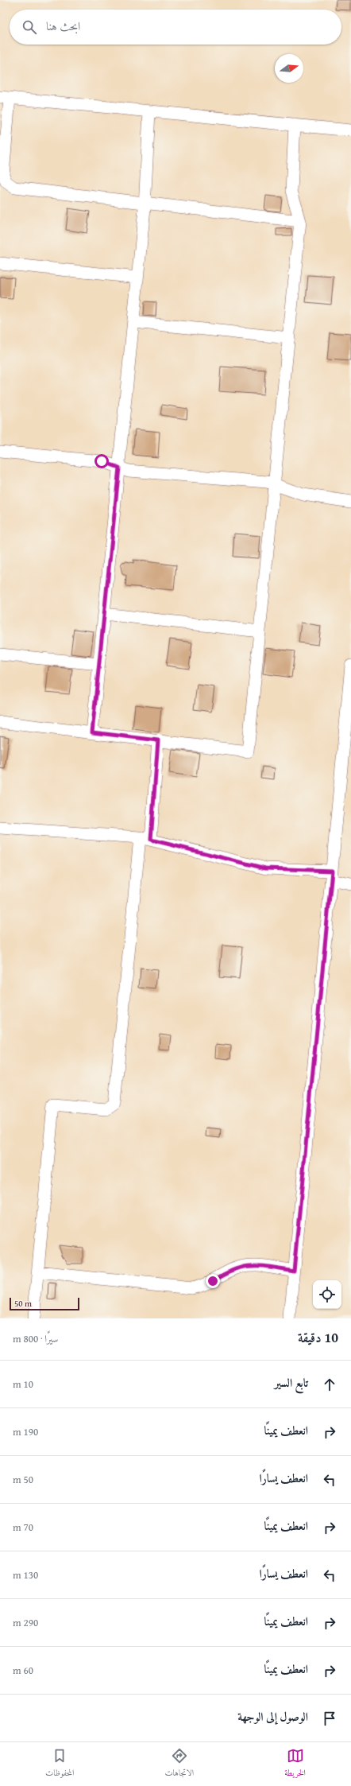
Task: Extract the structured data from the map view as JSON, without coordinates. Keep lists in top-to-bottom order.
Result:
{
  "scale_bar": "50 m",
  "north": "right",
  "page": {
    "search": "ابحث هنا",
    "scale": "50 m",
    "heading": ["10 دقيقة", "سيرًا · 800 m"],
    "list": [
      ["تابع السير", "10 m"],
      ["انعطف يمينًا", "190 m"],
      ["انعطف يسارًا", "50 m"],
      ["انعطف يمينًا", "70 m"],
      ["انعطف يسارًا", "130 m"],
      ["انعطف يمينًا", "290 m"],
      ["انعطف يمينًا", "60 m"],
      "الوصول إلى الوجهة"
    ],
    "nav": ["الخريطة", "الاتجاهات", "المحفوظات"]
  }
}
